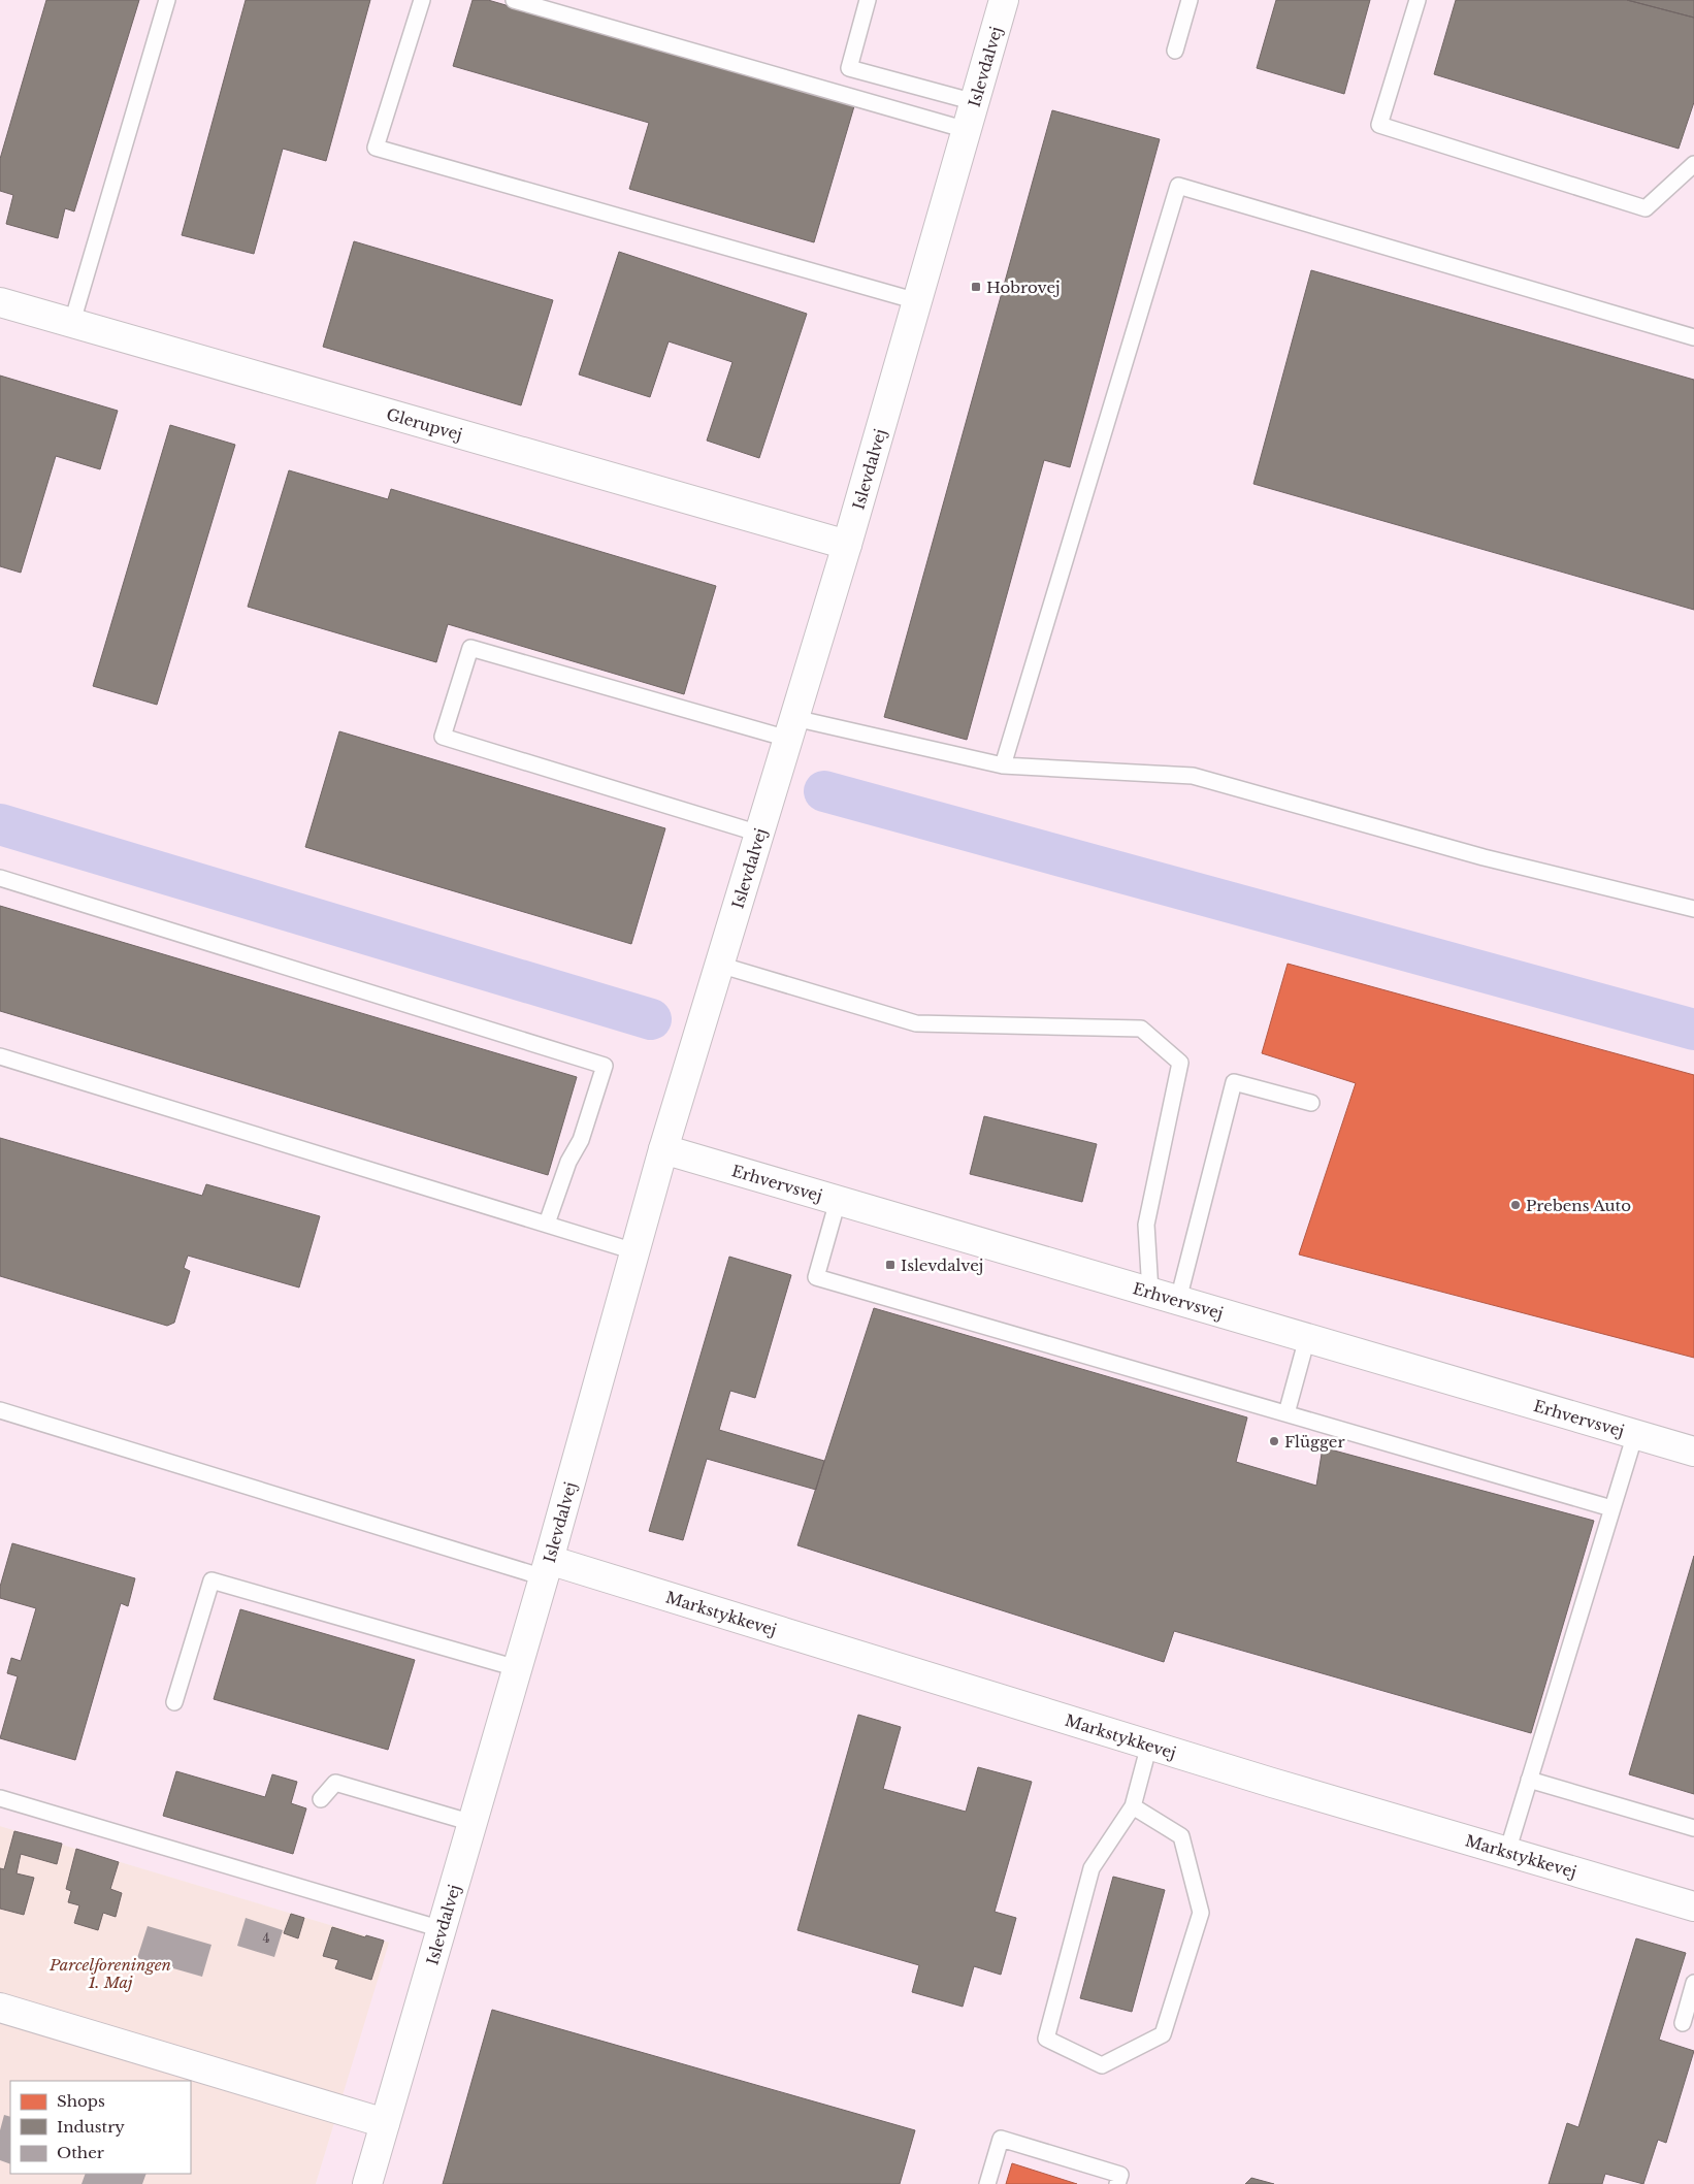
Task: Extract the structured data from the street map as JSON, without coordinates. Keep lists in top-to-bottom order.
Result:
{
  "streets": {
    "street": [
      "Islevdalvej",
      "Glerupvej",
      "Erhvervsvej",
      "Markstykkevej"
    ]
  },
  "crossings": [
    ["Islevdalvej", "Glerupvej"],
    ["Islevdalvej", "Erhvervsvej"],
    ["Islevdalvej", "Markstykkevej"]
  ],
  "parks": ["Parcelforeningen 1. Maj"],
  "places": {
    "transit": ["Hobrovej", "Islevdalvej"],
    "other": ["Prebens Auto", "Flügger"]
  },
  "house_numbers": ["4"],
  "legend": ["Shops", "Industry", "Other"]
}
